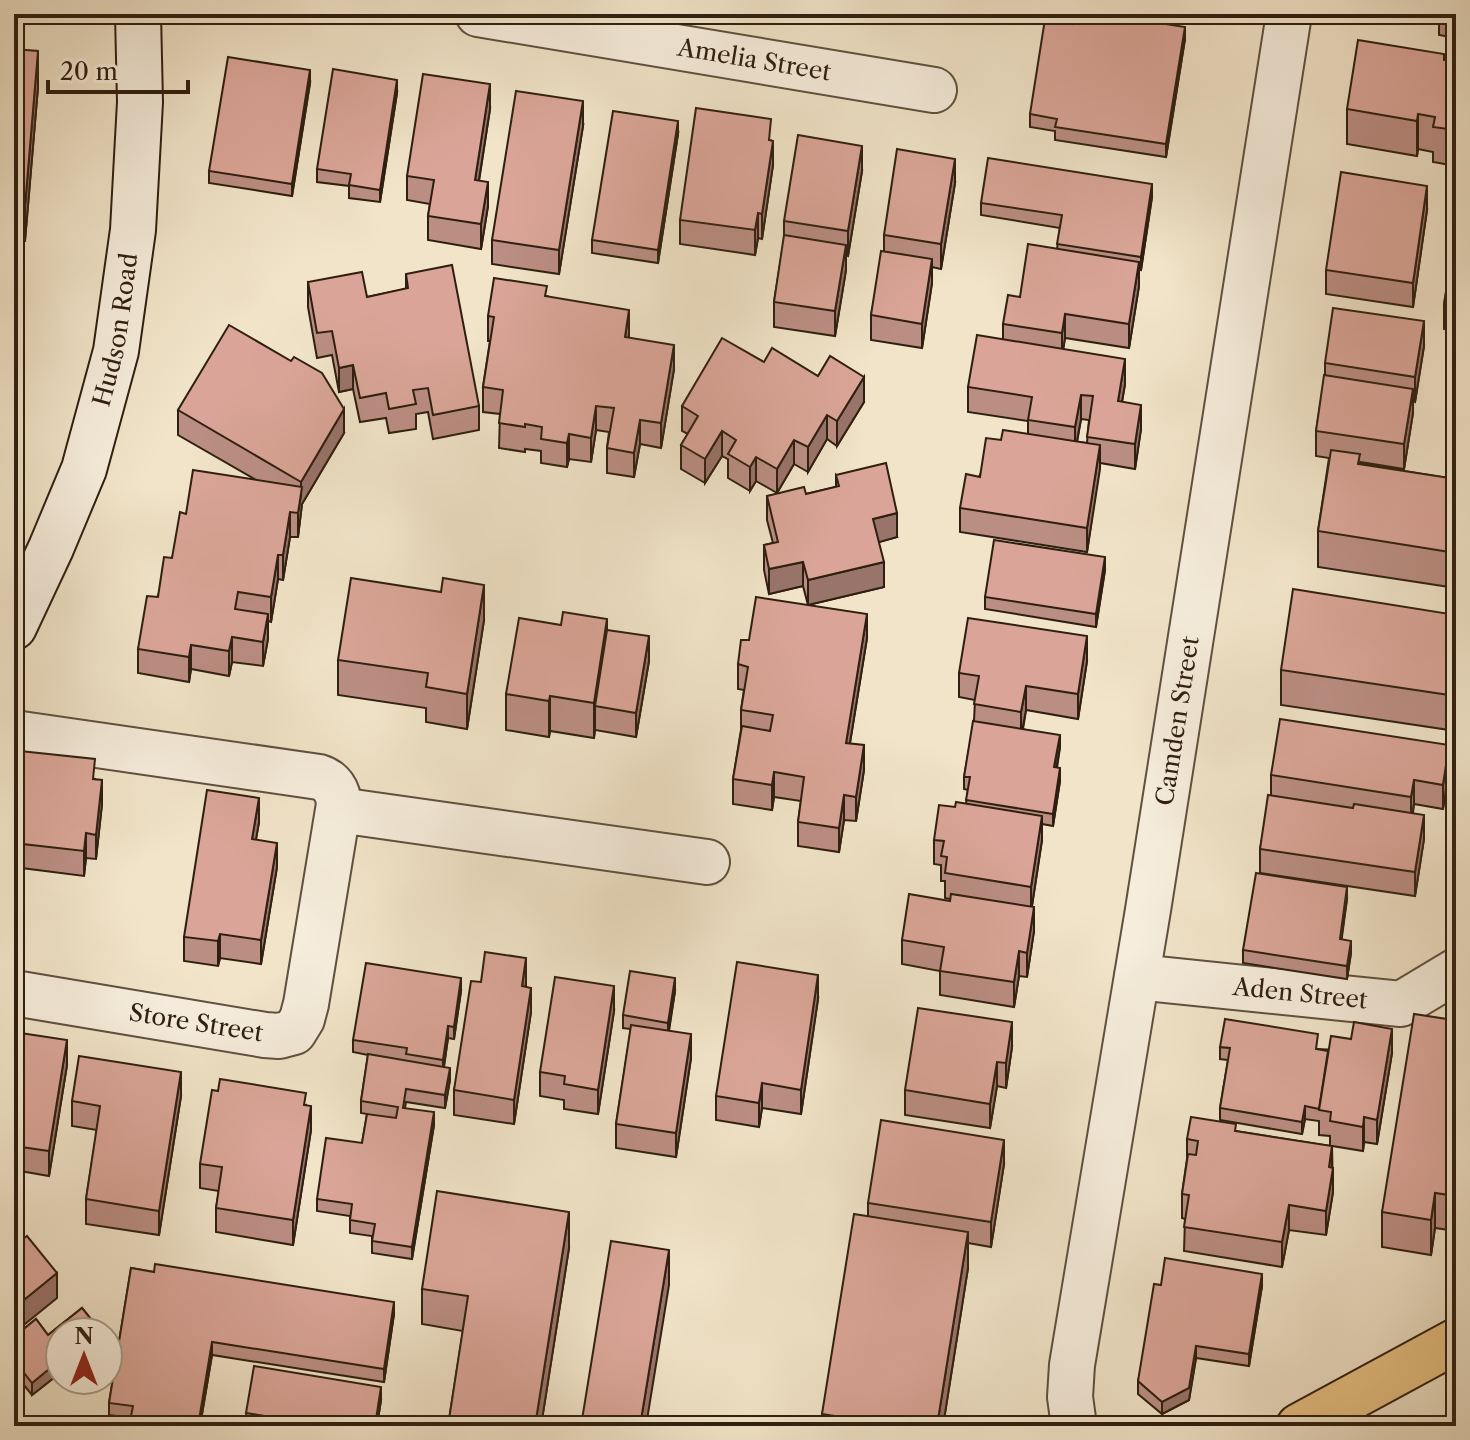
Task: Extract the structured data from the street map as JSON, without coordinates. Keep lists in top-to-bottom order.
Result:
{
  "streets": {
    "street": [
      "Amelia Street",
      "Hudson Road",
      "Camden Street",
      "Aden Street",
      "Store Street"
    ]
  },
  "crossings": [
    ["Camden Street", "Aden Street"]
  ],
  "scale_bar": "20 m",
  "north": "top"
}
